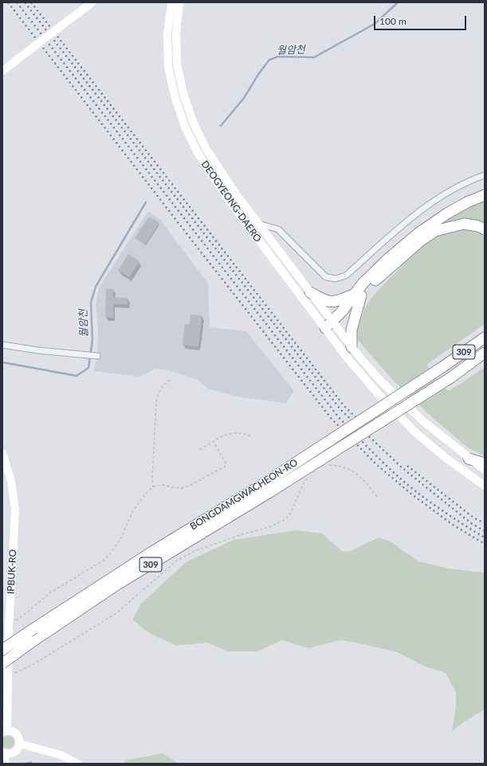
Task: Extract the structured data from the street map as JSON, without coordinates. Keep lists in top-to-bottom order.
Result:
{
  "streets": {
    "highway": ["309", "BONGDAMGWACHEON-RO"],
    "street": ["DEOGYEONG-DAERO", "IPBUK-RO"]
  },
  "water": ["월암천"],
  "scale_bar": "100 m"
}
